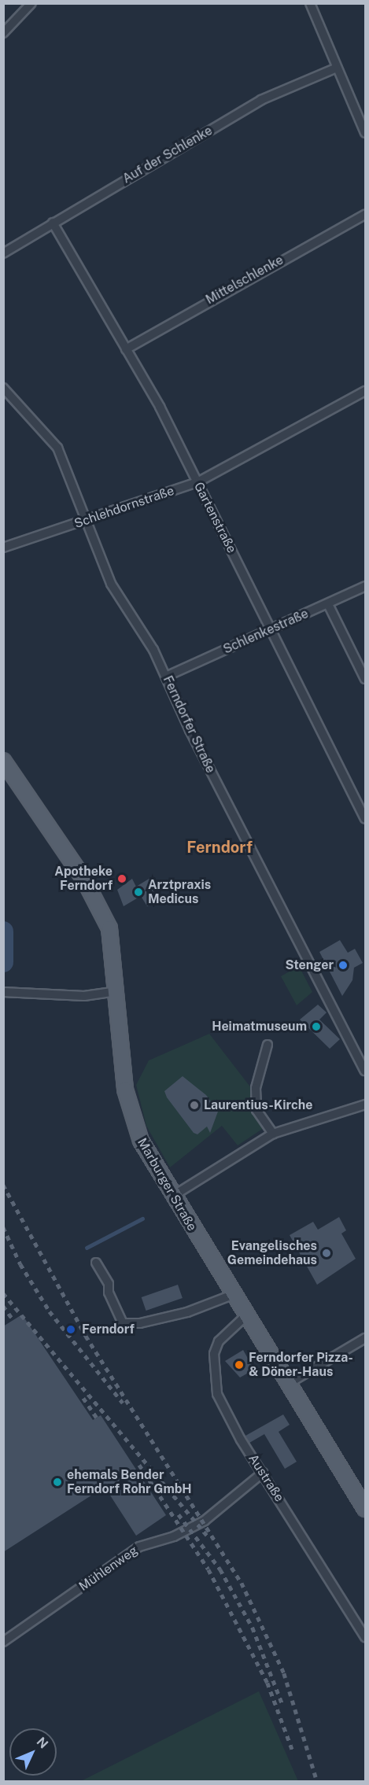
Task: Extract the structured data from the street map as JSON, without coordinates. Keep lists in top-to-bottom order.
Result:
{
  "streets": {
    "main road": ["Marburger Straße"],
    "street": [
      "Auf der Schlenke",
      "Mittelschlenke",
      "Schlehdornstraße",
      "Gartenstraße",
      "Schlenkestraße",
      "Ferndorfer Straße",
      "Austraße",
      "Mühlenweg"
    ]
  },
  "crossings": [
    ["Auf der Schlenke", "Gartenstraße"],
    ["Mittelschlenke", "Gartenstraße"],
    ["Schlehdornstraße", "Gartenstraße"],
    ["Schlehdornstraße", "Ferndorfer Straße"],
    ["Gartenstraße", "Schlenkestraße"],
    ["Schlenkestraße", "Ferndorfer Straße"],
    ["Marburger Straße", "Austraße"],
    ["Austraße", "Mühlenweg"]
  ],
  "districts": ["Ferndorf"],
  "places": [
    "Apotheke Ferndorf",
    "Arztpraxis Medicus",
    "Stenger",
    "Heimatmuseum",
    "Laurentius-Kirche",
    "Evangelisches Gemeindehaus",
    "Ferndorf",
    "Ferndorfer Pizza- & Döner-Haus",
    "ehemals Bender Ferndorf Rohr GmbH"
  ],
  "north": "top right"
}
